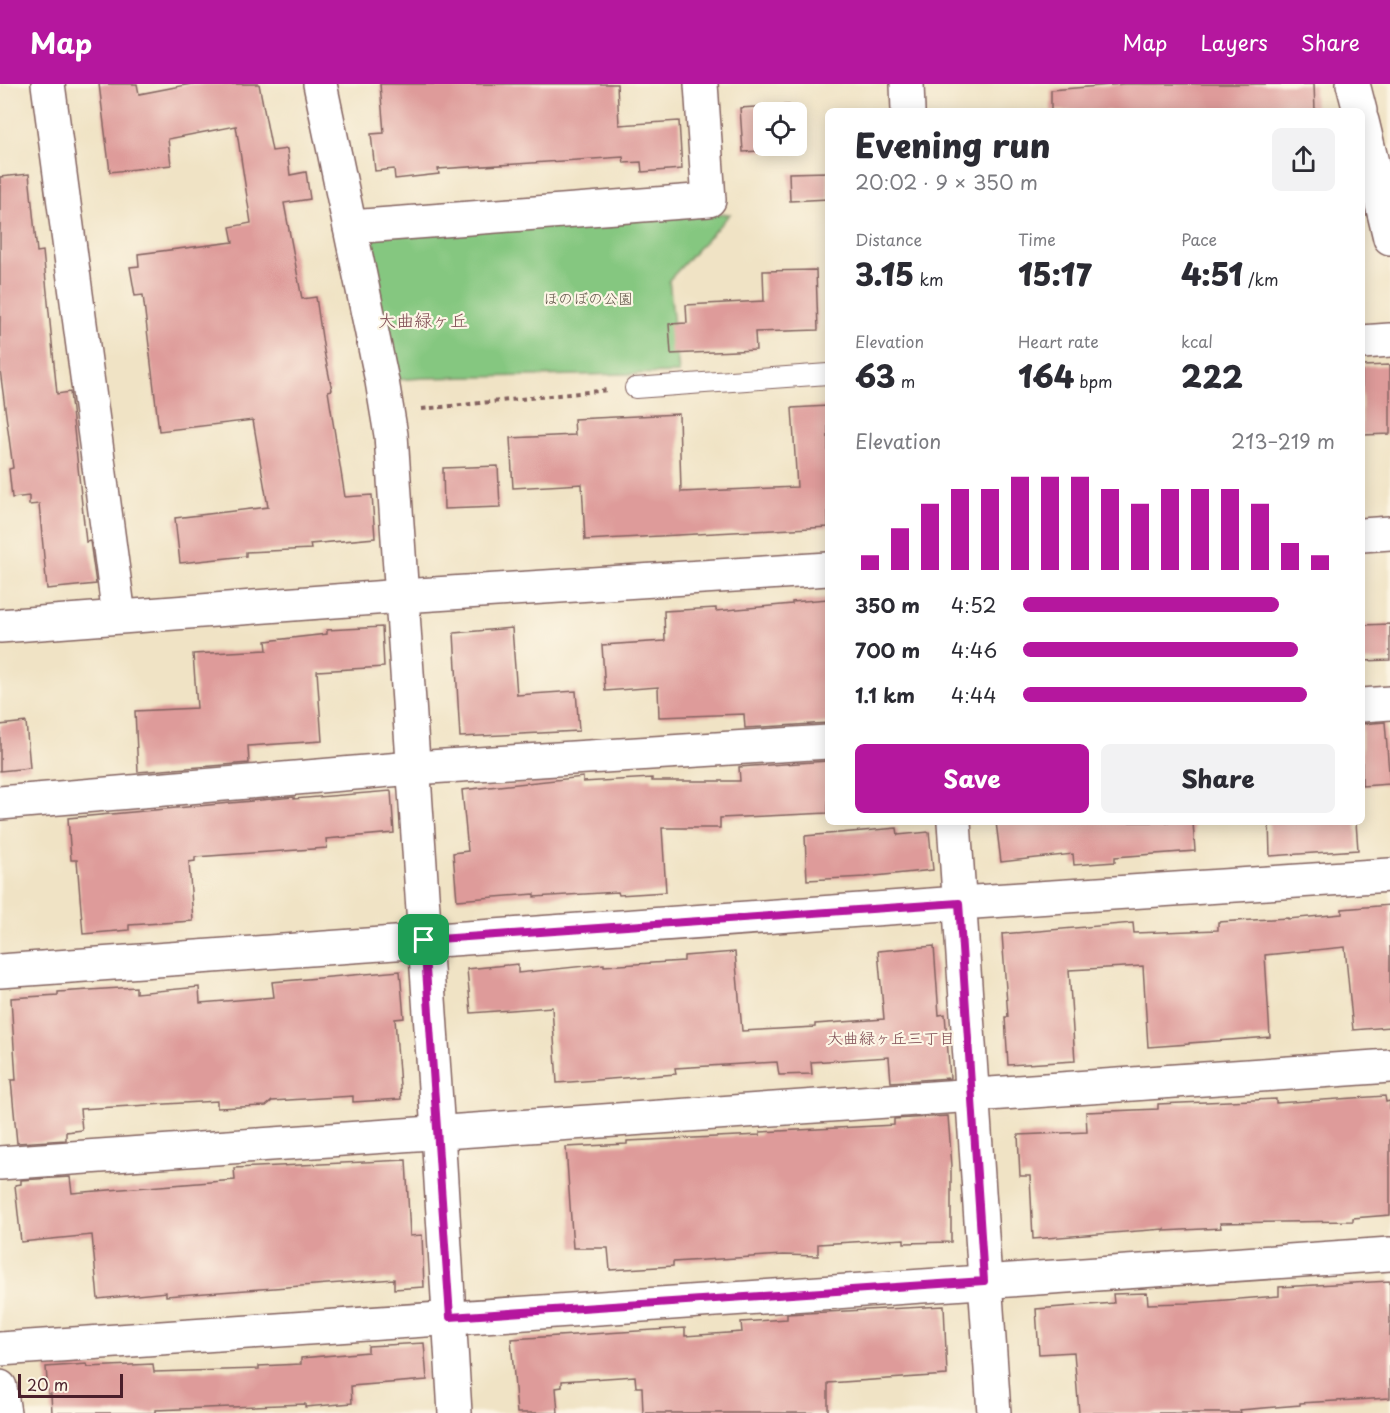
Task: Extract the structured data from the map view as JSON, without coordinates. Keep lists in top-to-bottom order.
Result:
{
  "districts": ["大曲緑ヶ丘", "大曲緑ヶ丘三丁目"],
  "parks": ["ほのぼの公園"],
  "scale_bar": "20 m",
  "page": {
    "header": "Map",
    "nav": ["Map", "Layers", "Share"],
    "heading": ["Evening run", "20:02 · 9 × 350 m"],
    "stats": [
      ["Distance", "3.15 km"],
      ["Time", "15:17"],
      ["Pace", "4:51 /km"],
      ["Elevation", "63 m"],
      ["Heart rate", "164 bpm"],
      ["kcal", "222"]
    ],
    "chart": ["Elevation", "213–219 m"],
    "list": [
      {
        "name": "350 m",
        "note": "4:52"
      },
      {
        "name": "700 m",
        "note": "4:46"
      },
      {
        "name": "1.1 km",
        "note": "4:44"
      }
    ],
    "buttons": ["Save", "Share"],
    "scale": "20 m"
  }
}
